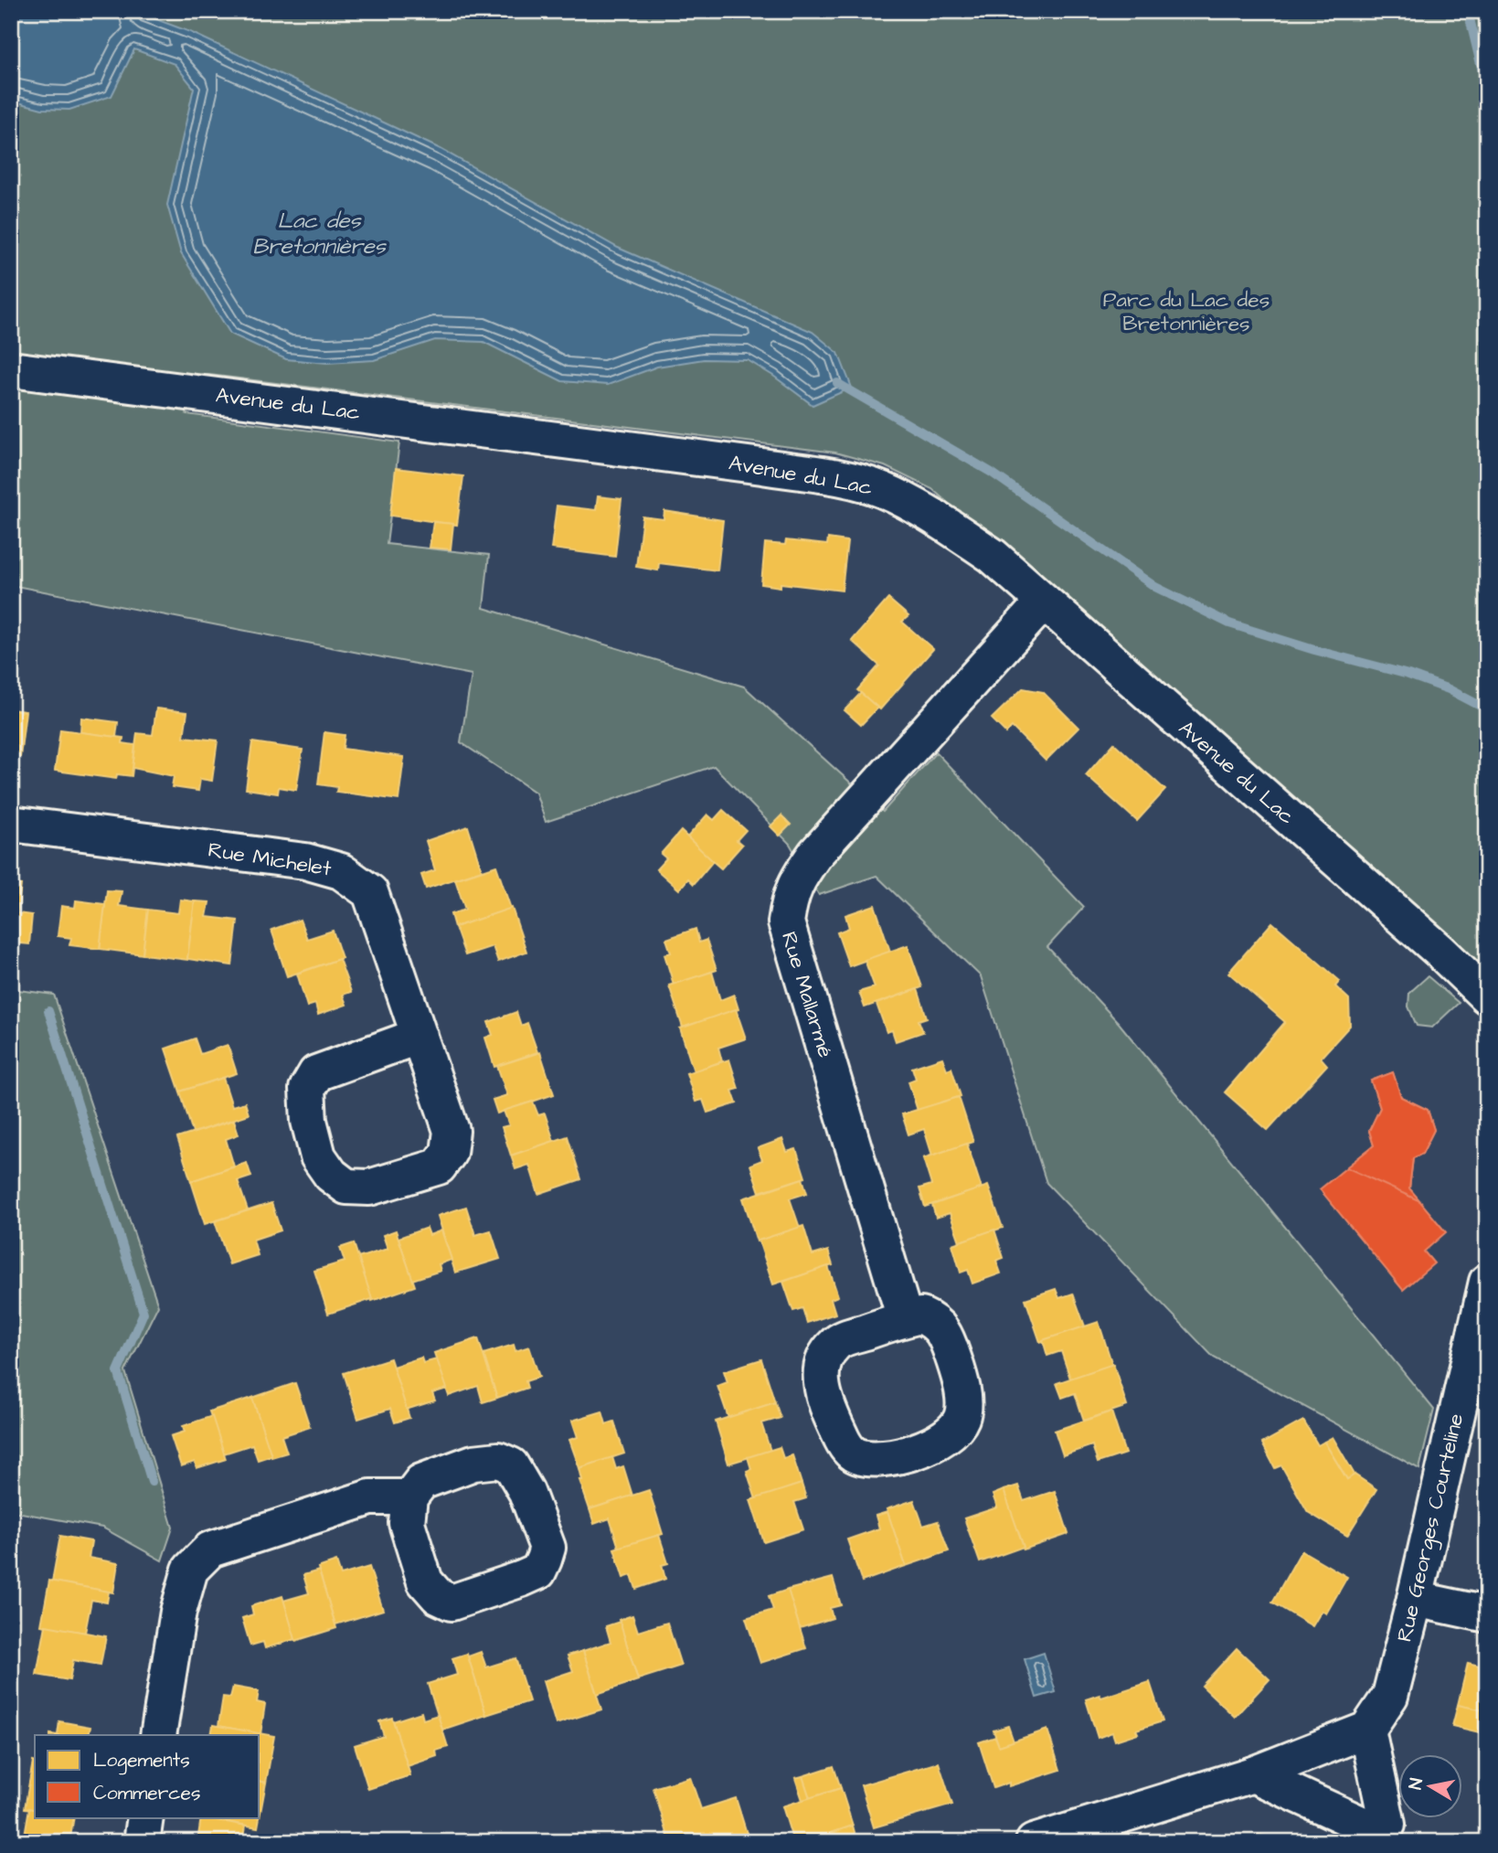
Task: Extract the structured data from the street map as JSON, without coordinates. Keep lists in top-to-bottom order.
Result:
{
  "streets": {
    "street": [
      "Avenue du Lac",
      "Rue Michelet",
      "Rue Mallarmé",
      "Rue Georges Courteline"
    ]
  },
  "crossings": [
    ["Avenue du Lac", "Rue Mallarmé"]
  ],
  "water": ["Lac des Bretonnières"],
  "parks": ["Parc du Lac des Bretonnières"],
  "legend": ["Logements", "Commerces"],
  "north": "left"
}
